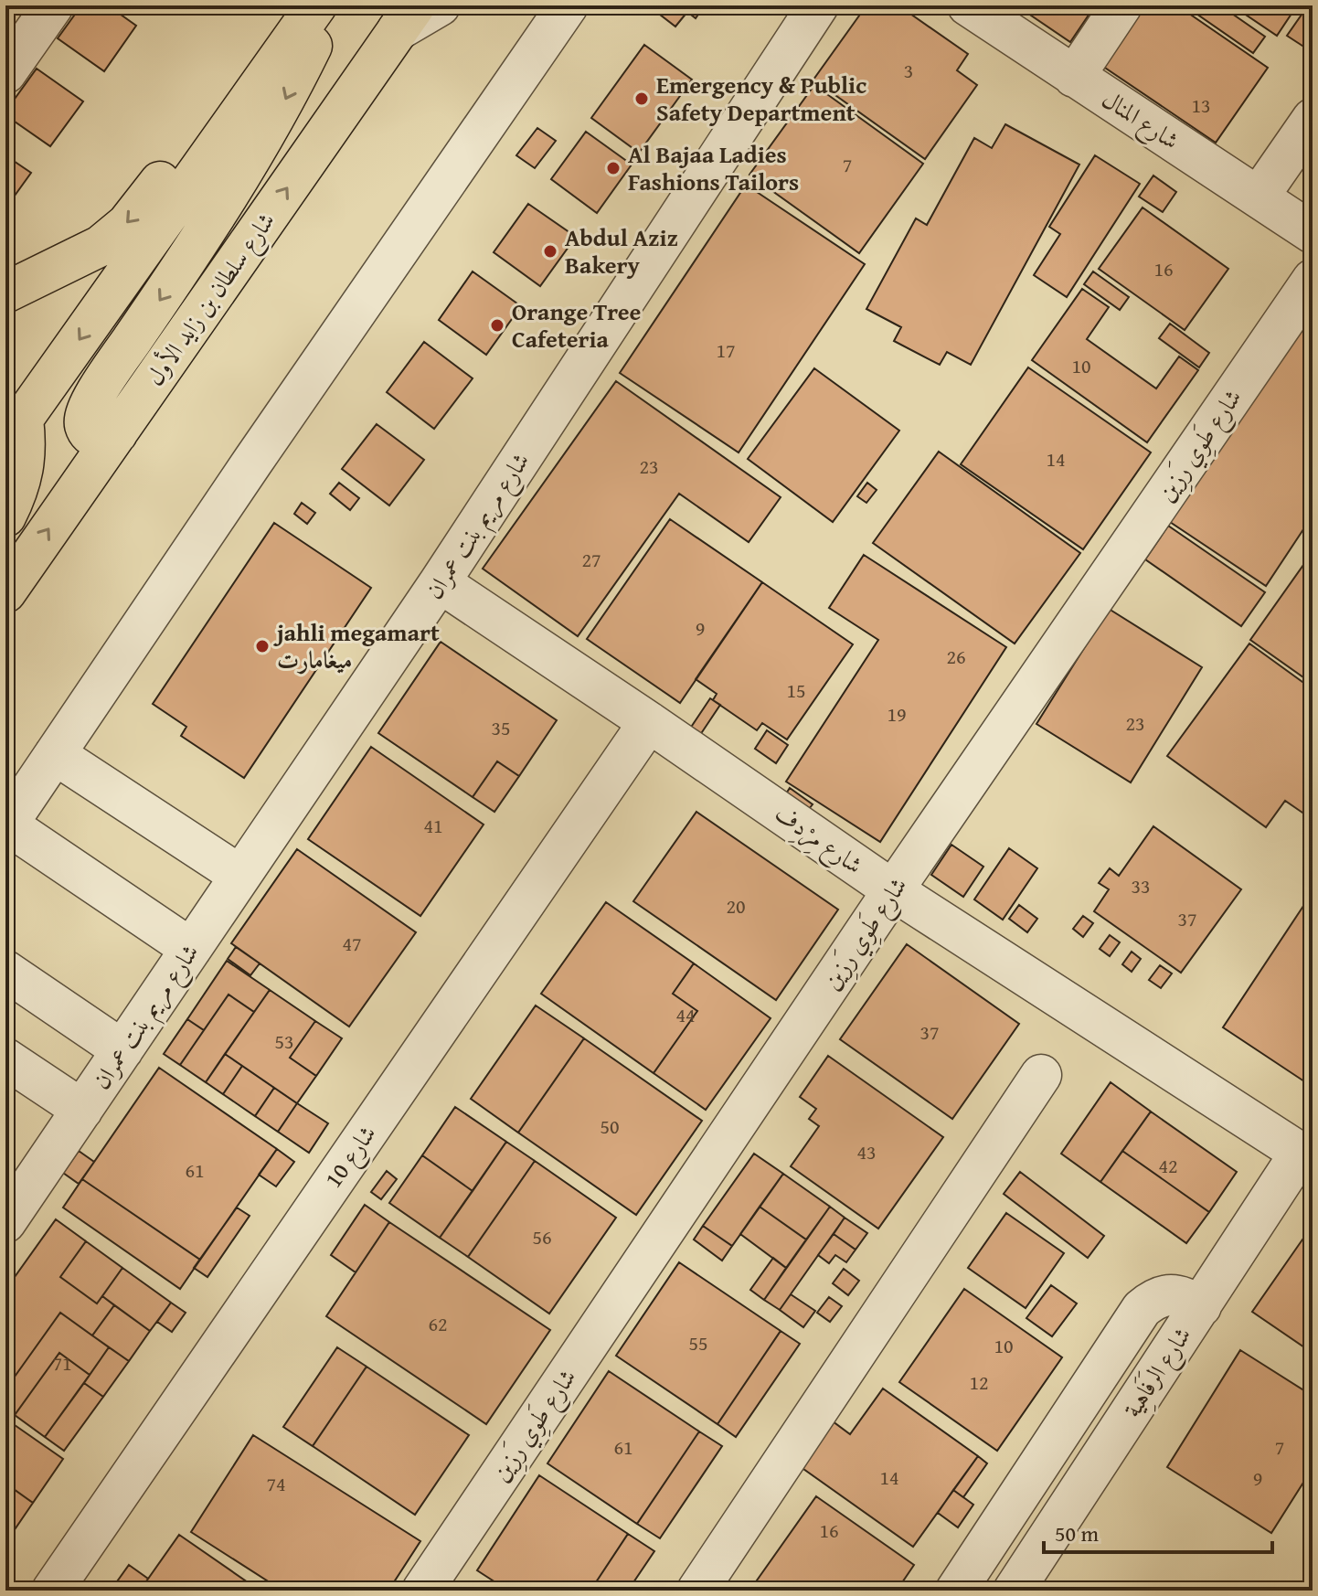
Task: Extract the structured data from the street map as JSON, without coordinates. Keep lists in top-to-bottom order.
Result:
{
  "streets": {
    "main road": ["شارع سلطان بن زايد الأول"],
    "street": [
      "شارع المنال",
      "شارع طَوِي رَزِين",
      "شارع مريم بنت عمران",
      "شارع مِرْدِف",
      "شارع 10",
      "شارع الرَفَاهِية"
    ]
  },
  "crossings": [
    ["شارع طَوِي رَزِين", "شارع مِرْدِف"],
    ["شارع مريم بنت عمران", "شارع مِرْدِف"],
    ["شارع مِرْدِف", "شارع 10"],
    ["شارع مِرْدِف", "شارع الرَفَاهِية"]
  ],
  "places": [
    "Emergency & Public Safety Department",
    "Al Bajaa Ladies Fashions Tailors",
    "Abdul Aziz Bakery",
    "Orange Tree Cafeteria",
    "jahli megamart ميغامارت"
  ],
  "house_numbers": [
    "3",
    "13",
    "7",
    "16",
    "17",
    "10",
    "14",
    "23",
    "27",
    "9",
    "26",
    "15",
    "19",
    "23",
    "35",
    "41",
    "33",
    "20",
    "37",
    "47",
    "44",
    "37",
    "53",
    "50",
    "43",
    "42",
    "61",
    "56",
    "62",
    "55",
    "10",
    "71",
    "12",
    "61",
    "7",
    "14",
    "9",
    "74",
    "16"
  ],
  "scale_bar": "50 m"
}
